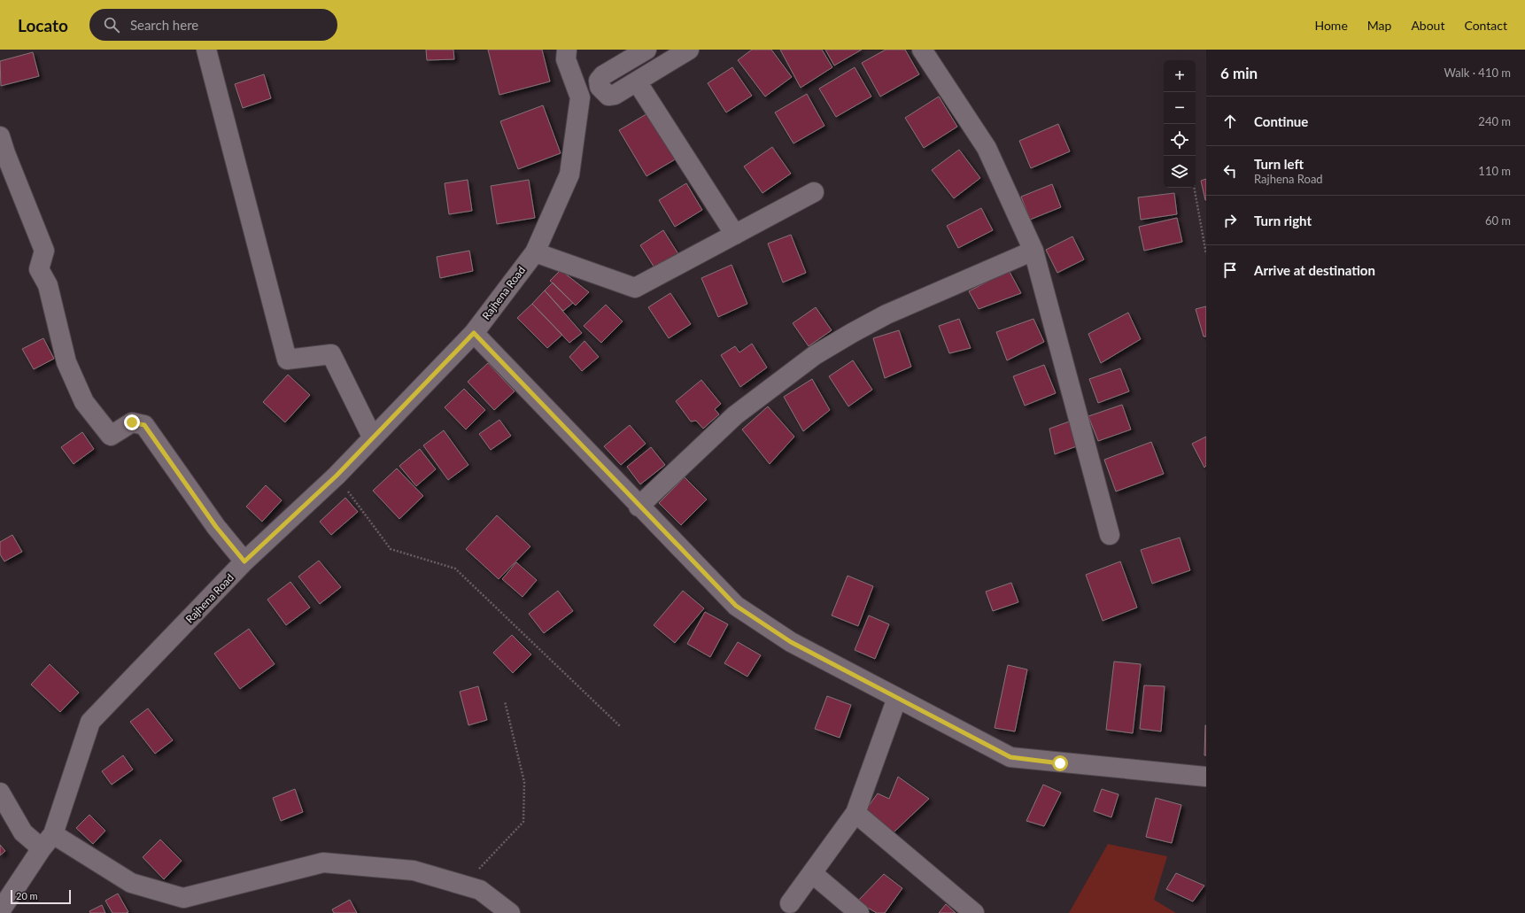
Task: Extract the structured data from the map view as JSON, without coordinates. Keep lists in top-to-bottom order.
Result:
{
  "streets": {
    "street": ["Rajhena Road"]
  },
  "scale_bar": "20 m",
  "page": {
    "header": "Locato",
    "search": "Search here",
    "nav": [
      "Home",
      "Map",
      "About",
      "Contact"
    ],
    "heading": ["6 min", "Walk · 410 m"],
    "map_buttons": ["+", "−"],
    "list": [
      ["Continue", "240 m"],
      ["Turn left", "Rajhena Road", "110 m"],
      ["Turn right", "60 m"],
      "Arrive at destination"
    ],
    "scale": "20 m"
  }
}
